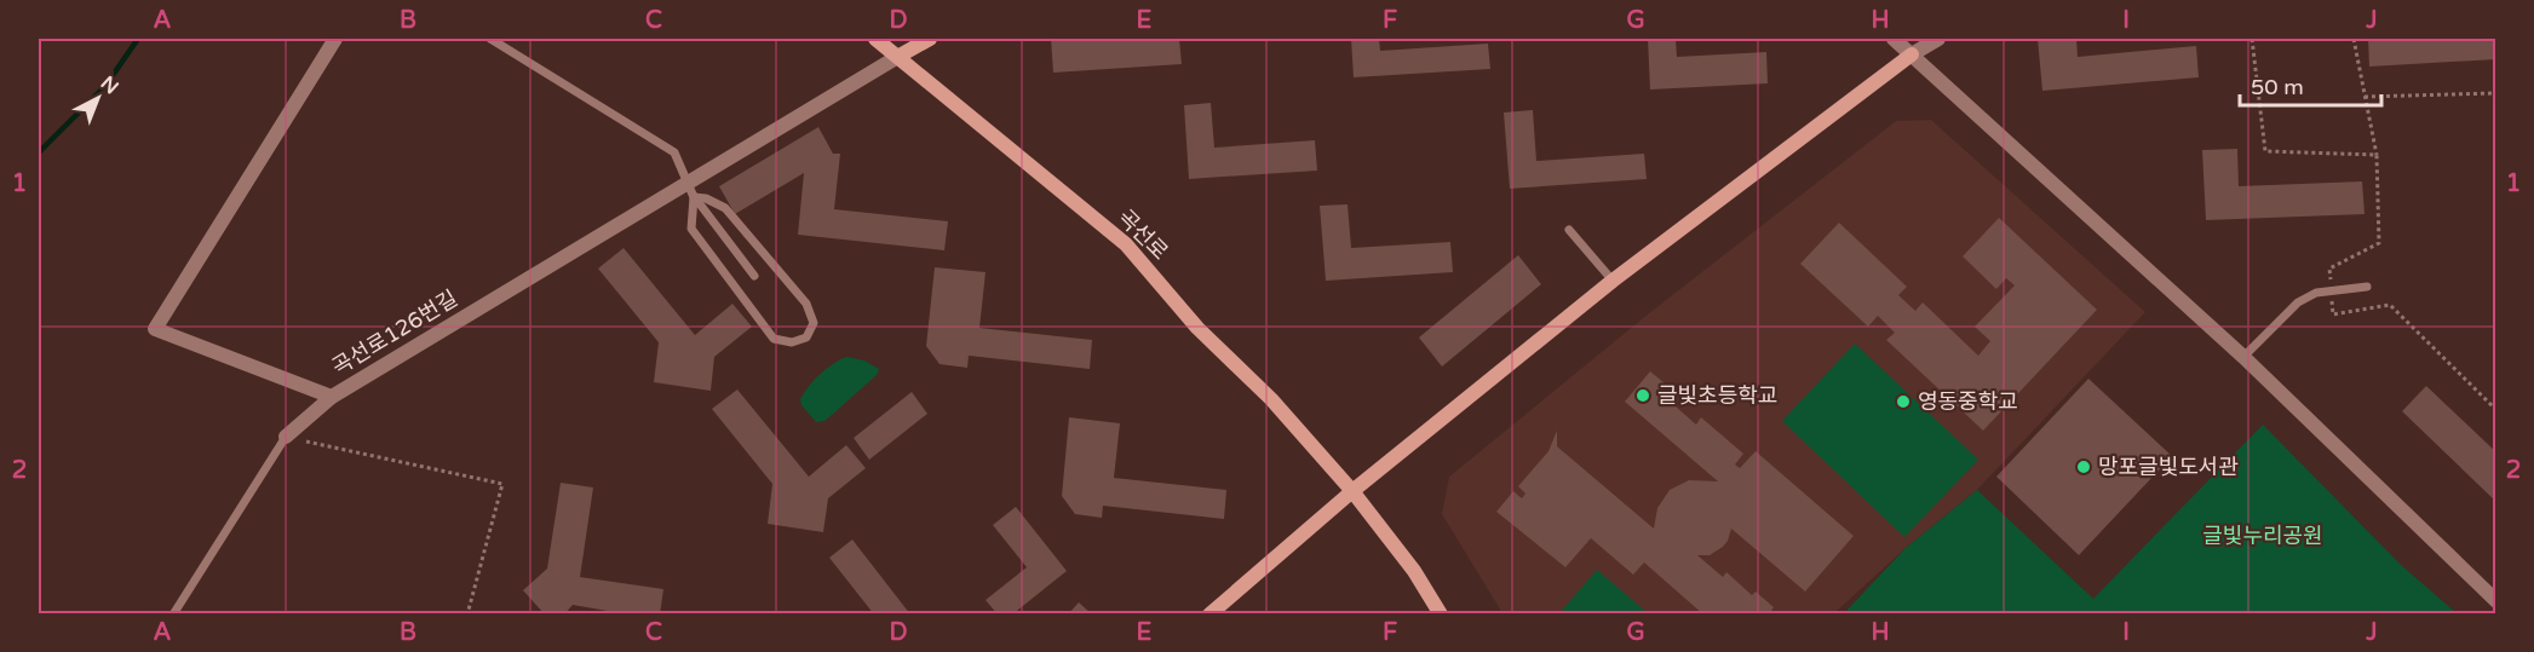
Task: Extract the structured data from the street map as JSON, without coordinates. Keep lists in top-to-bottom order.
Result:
{
  "streets": {
    "street": ["곡선로", "곡선로126번길"]
  },
  "crossings": [
    ["곡선로", "곡선로126번길"]
  ],
  "parks": ["글빛누리공원"],
  "places": ["글빛초등학교", "영동중학교", "망포글빛도서관"],
  "scale_bar": "50 m",
  "north": "top right",
  "grid": {
    "columns": [
      "A",
      "B",
      "C",
      "D",
      "E",
      "F",
      "G",
      "H",
      "I",
      "J"
    ],
    "rows": ["1", "2"]
  }
}
